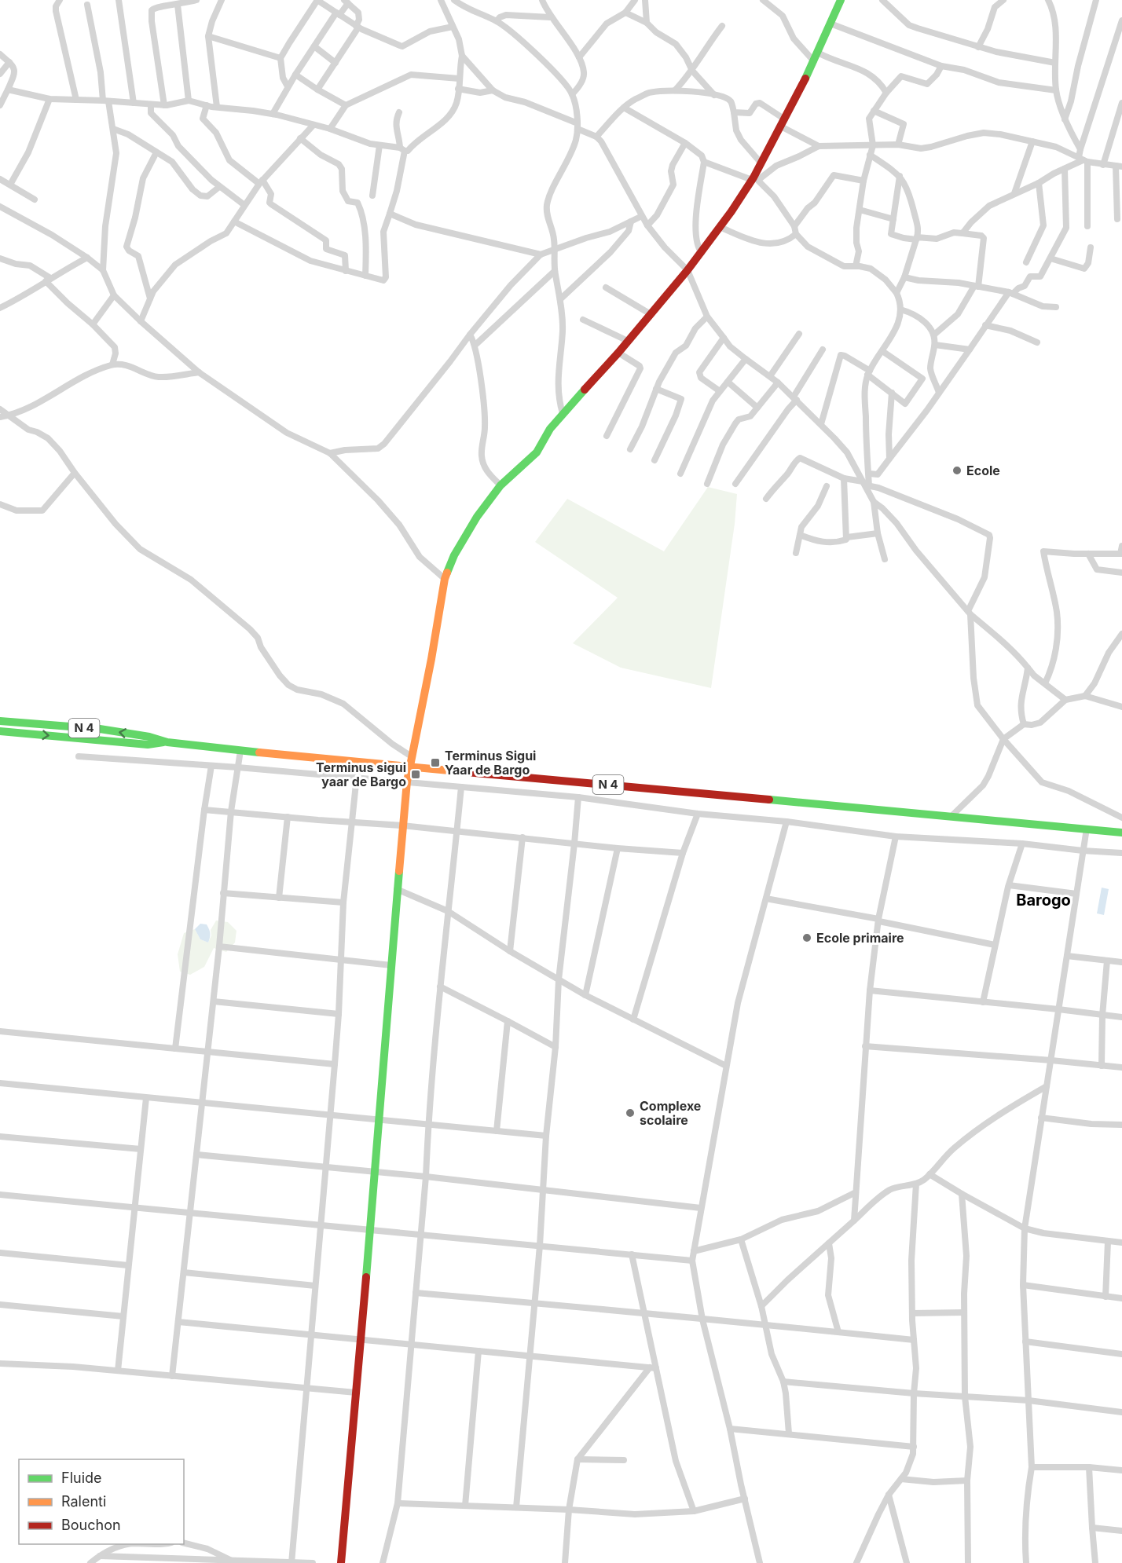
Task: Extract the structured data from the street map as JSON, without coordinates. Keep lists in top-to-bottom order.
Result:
{
  "streets": {
    "main road": ["N 4"]
  },
  "districts": ["Barogo"],
  "places": {
    "other": ["Ecole", "Ecole primaire", "Complexe scolaire"],
    "transit": ["Terminus Sigui Yaar de Bargo", "Terminus sigui yaar de Bargo"]
  },
  "legend": ["Fluide", "Ralenti", "Bouchon"]
}
